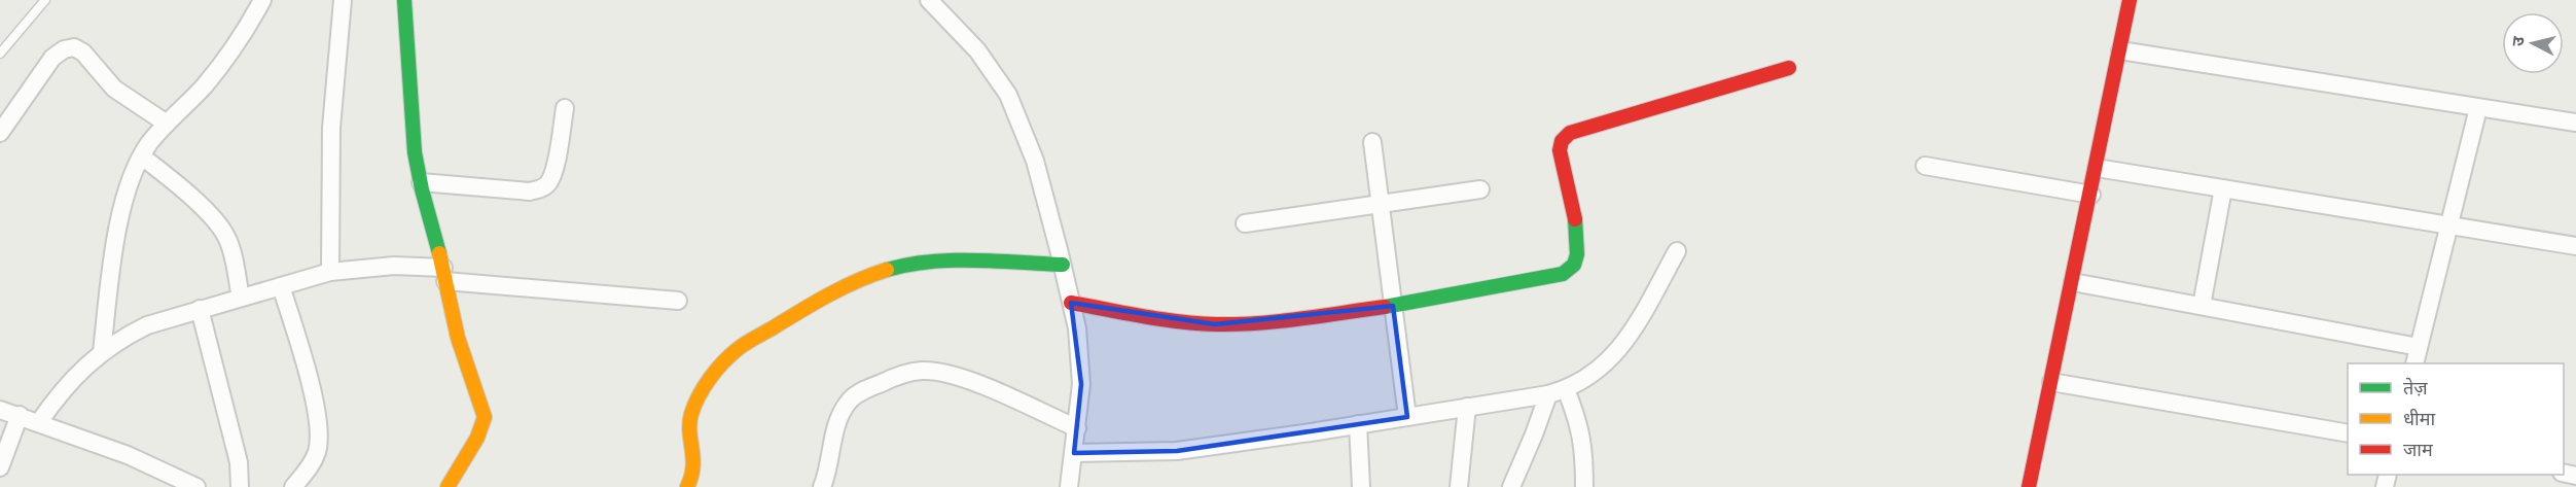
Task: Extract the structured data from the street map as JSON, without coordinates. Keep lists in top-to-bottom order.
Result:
{
  "legend": ["तेज़", "धीमा", "जाम"],
  "north": "left"
}
